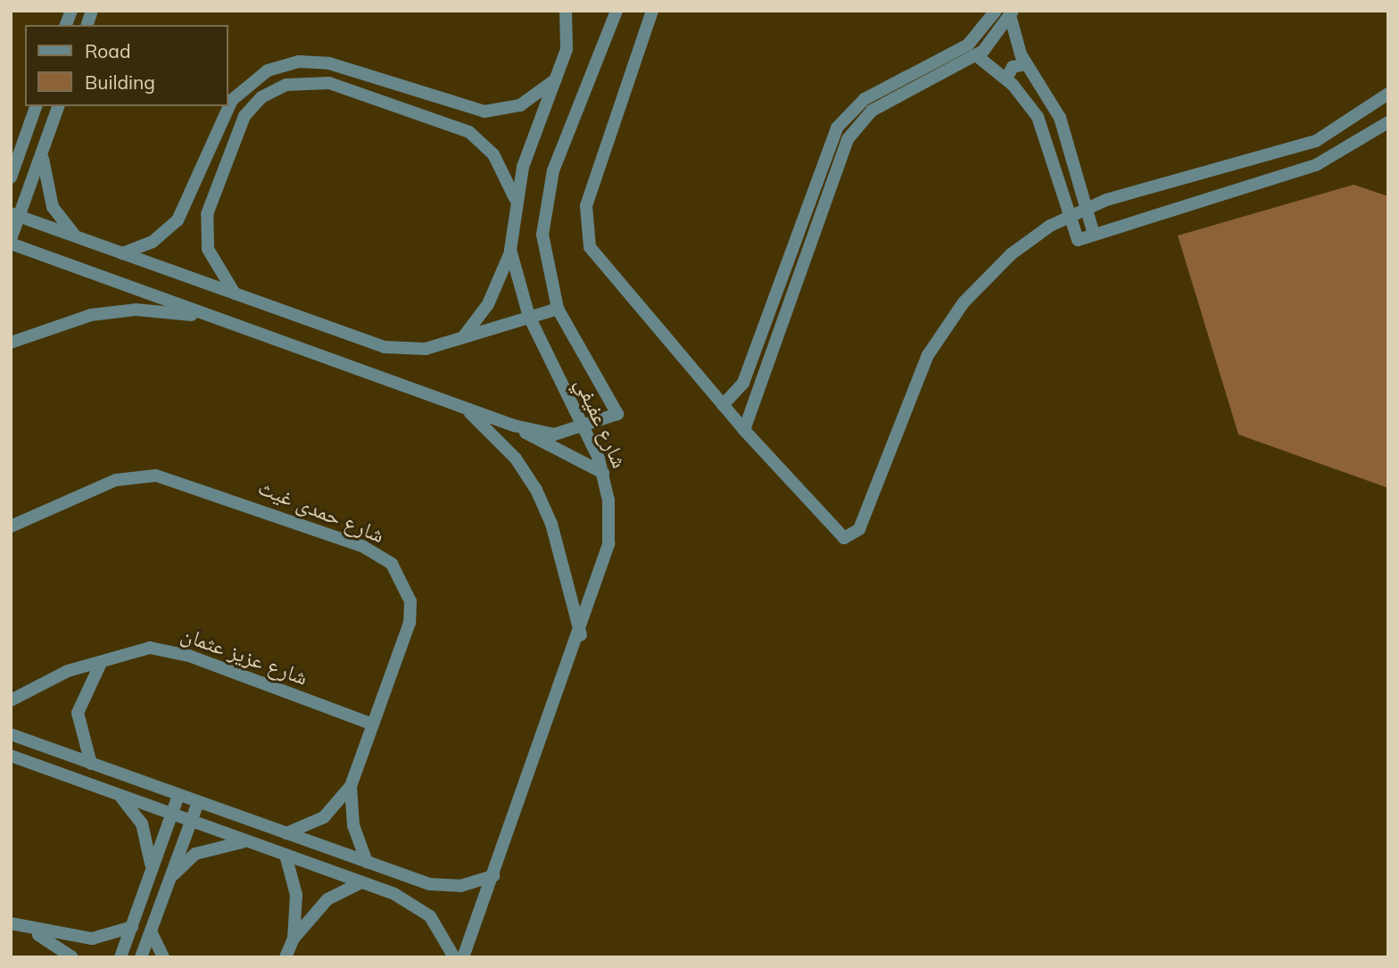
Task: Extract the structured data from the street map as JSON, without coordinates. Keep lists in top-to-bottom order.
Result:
{
  "streets": {
    "street": ["شارع عفيفي", "شارع حمدى غيث", "شارع عزيز عثمان"]
  },
  "crossings": [
    ["شارع حمدى غيث", "شارع عزيز عثمان"]
  ],
  "legend": ["Road", "Building"]
}
